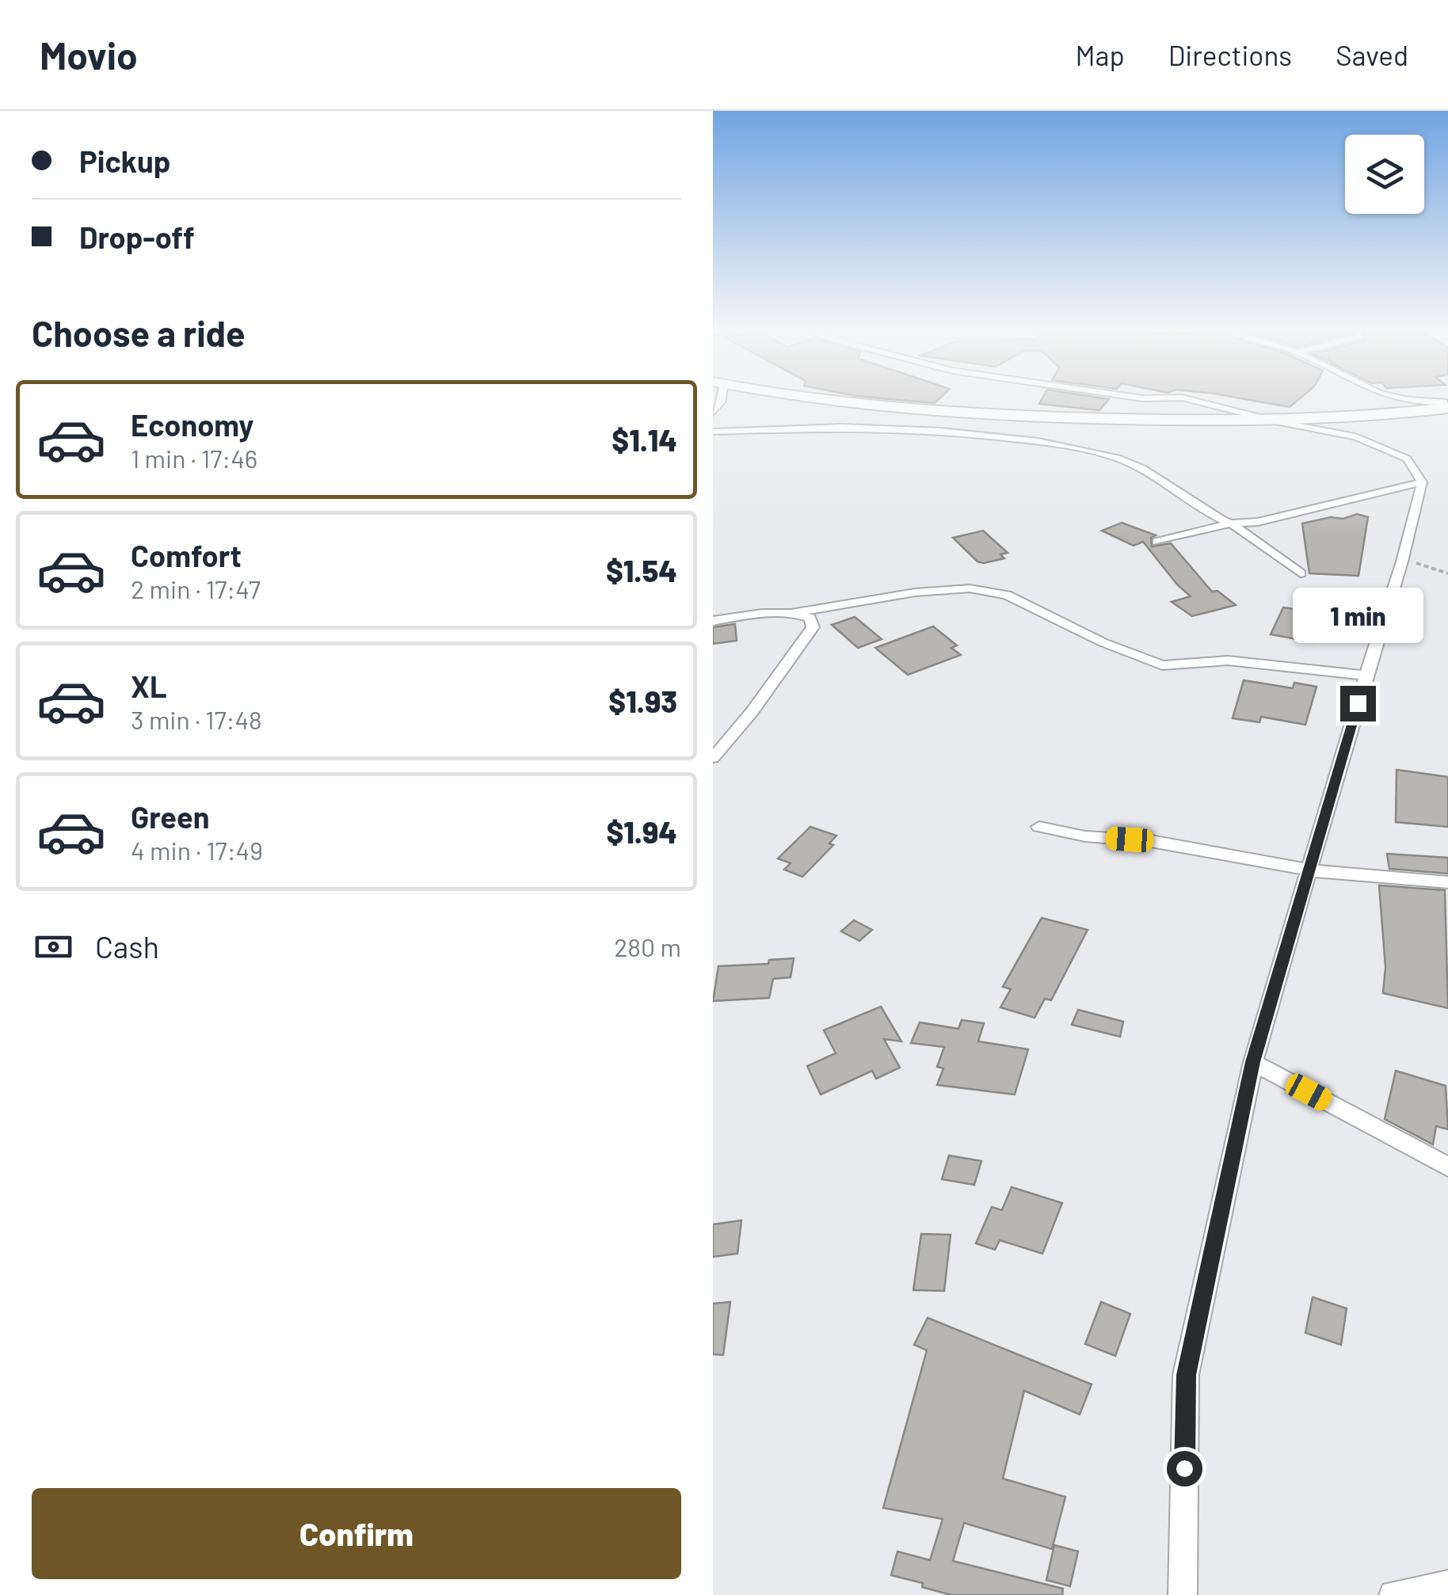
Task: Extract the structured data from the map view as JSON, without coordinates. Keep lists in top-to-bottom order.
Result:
{
  "page": {
    "header": "Movio",
    "nav": ["Map", "Directions", "Saved"],
    "banner": ["Pickup", "Drop-off"],
    "heading": "Choose a ride",
    "list": [
      {
        "name": "Economy",
        "note": "1 min · 17:46",
        "value": "$1.14"
      },
      {
        "name": "Comfort",
        "note": "2 min · 17:47",
        "value": "$1.54"
      },
      {
        "name": "XL",
        "note": "3 min · 17:48",
        "value": "$1.93"
      },
      {
        "name": "Green",
        "note": "4 min · 17:49",
        "value": "$1.94"
      }
    ],
    "bubble": "1 min",
    "pay": ["Cash", "280 m"],
    "buttons": "Confirm"
  }
}
